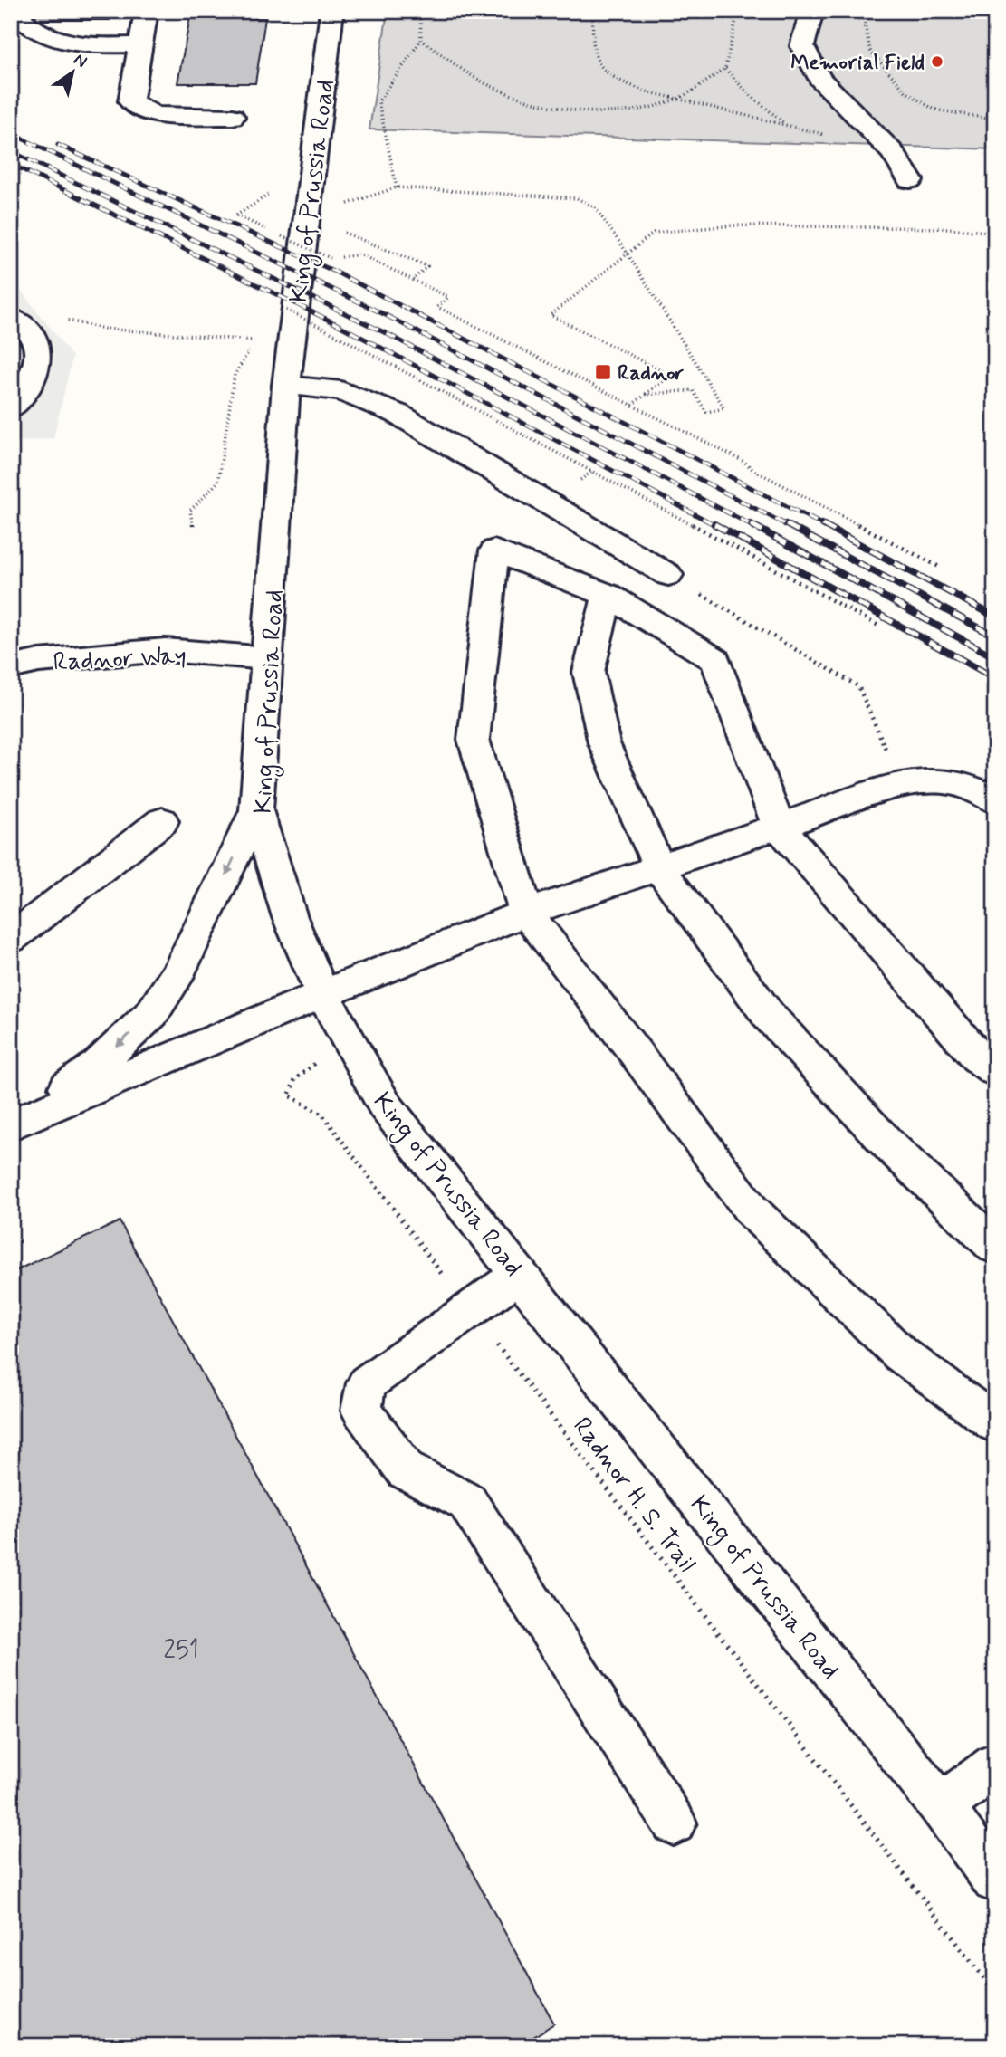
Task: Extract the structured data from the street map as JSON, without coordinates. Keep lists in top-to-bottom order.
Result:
{
  "streets": {
    "main road": ["King of Prussia Road", "Radnor Way"],
    "path": ["Radnor H. S. Trail"]
  },
  "crossings": [
    ["King of Prussia Road", "Radnor Way"],
    ["King of Prussia Road", "Radnor H. S. Trail"]
  ],
  "places": {
    "other": ["Memorial Field"],
    "transit": ["Radnor"]
  },
  "house_numbers": ["251"],
  "north": "top right"
}
